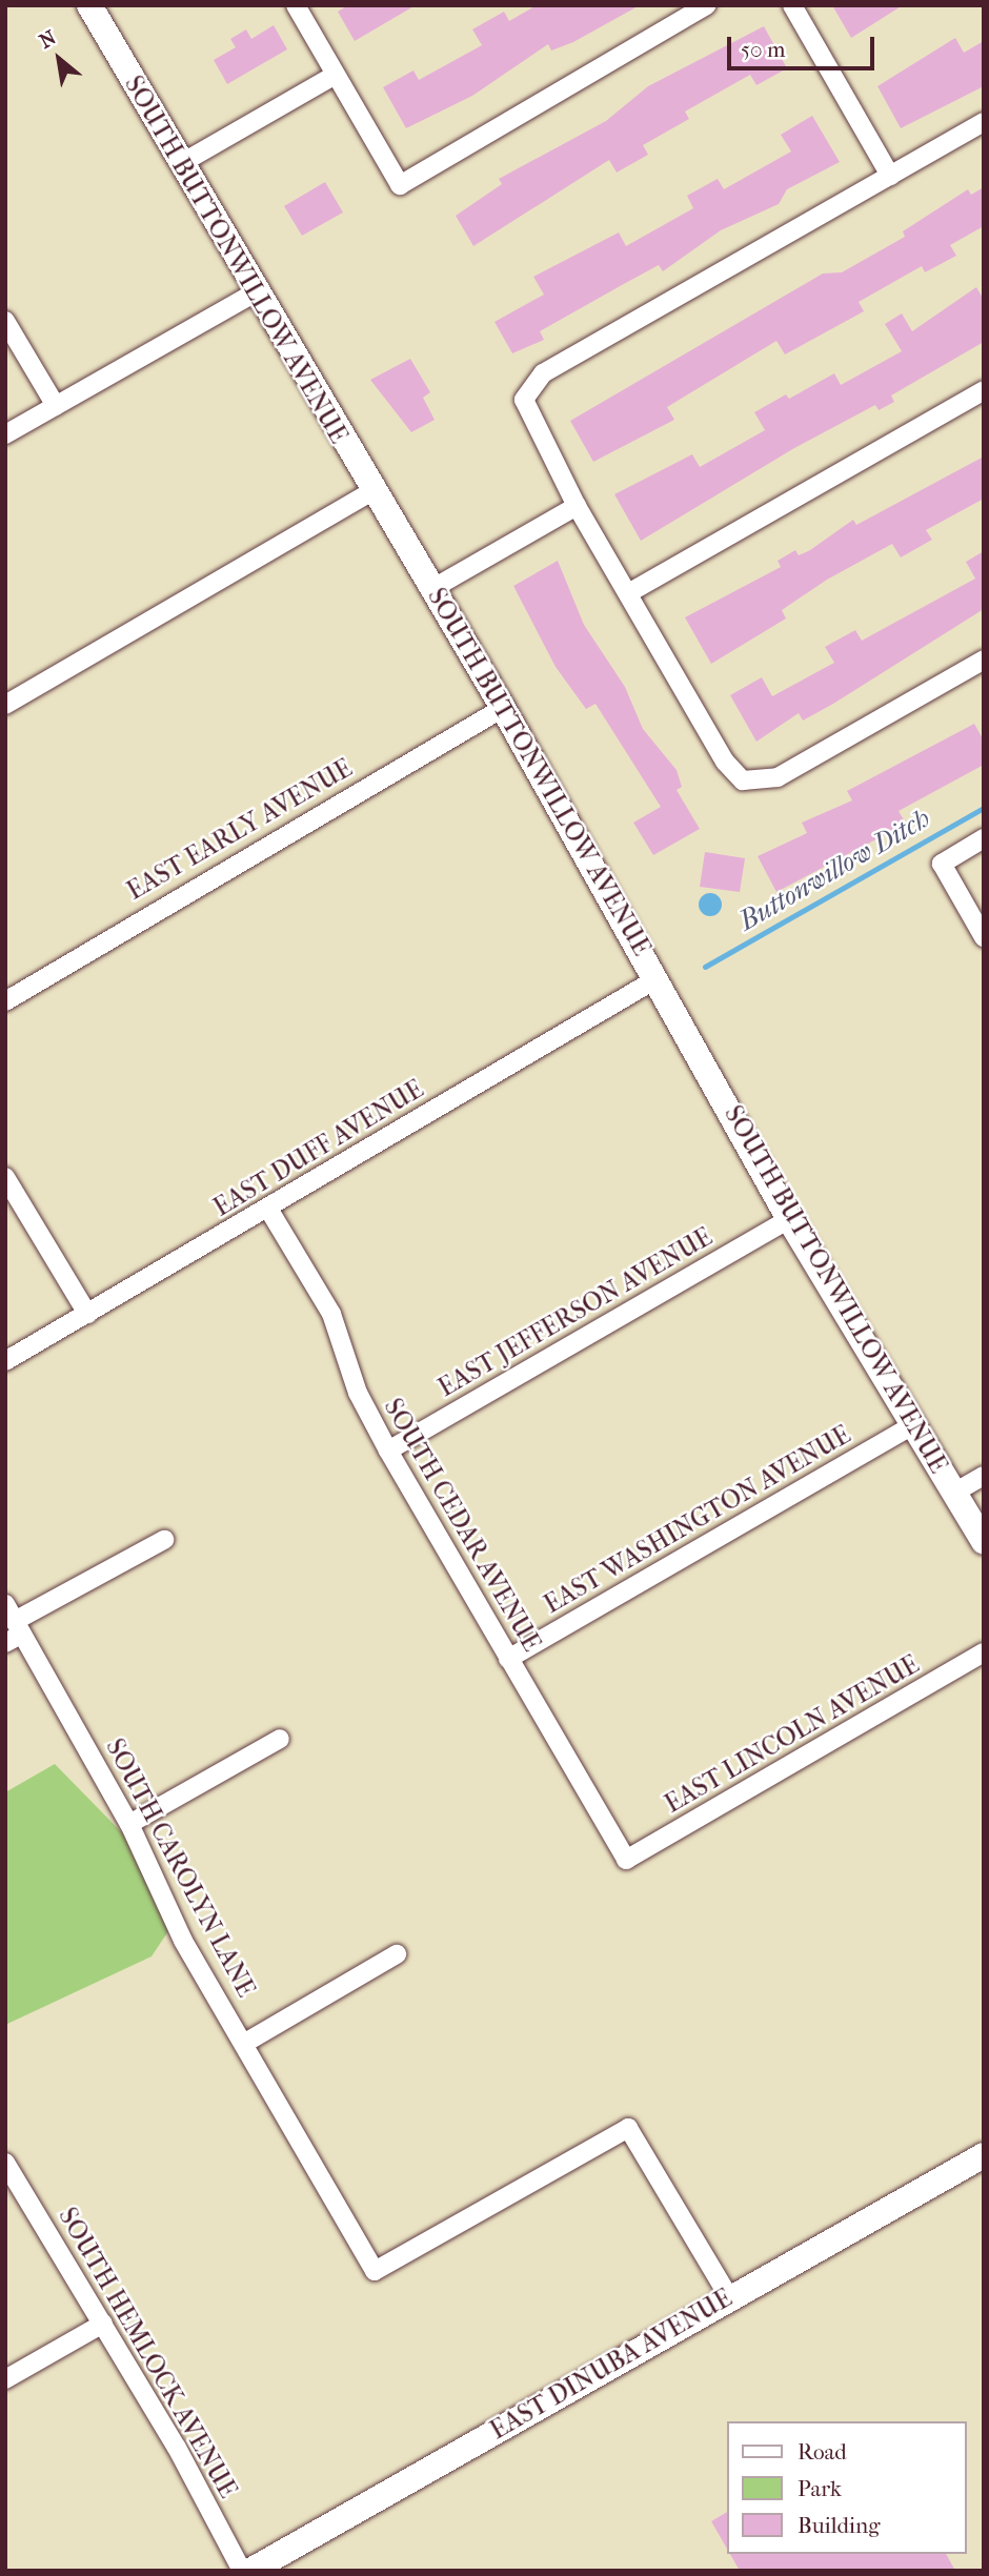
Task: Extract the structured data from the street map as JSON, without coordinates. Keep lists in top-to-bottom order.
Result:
{
  "streets": {
    "street": [
      "SOUTH BUTTONWILLOW AVENUE",
      "EAST EARLY AVENUE",
      "EAST DUFF AVENUE",
      "EAST JEFFERSON AVENUE",
      "EAST WASHINGTON AVENUE",
      "SOUTH CEDAR AVENUE",
      "EAST LINCOLN AVENUE",
      "SOUTH CAROLYN LANE",
      "SOUTH HEMLOCK AVENUE",
      "EAST DINUBA AVENUE"
    ]
  },
  "crossings": [
    ["SOUTH BUTTONWILLOW AVENUE", "EAST EARLY AVENUE"],
    ["SOUTH BUTTONWILLOW AVENUE", "EAST DUFF AVENUE"],
    ["SOUTH BUTTONWILLOW AVENUE", "EAST JEFFERSON AVENUE"],
    ["SOUTH BUTTONWILLOW AVENUE", "EAST WASHINGTON AVENUE"],
    ["EAST DUFF AVENUE", "SOUTH CEDAR AVENUE"],
    ["EAST JEFFERSON AVENUE", "SOUTH CEDAR AVENUE"],
    ["EAST WASHINGTON AVENUE", "SOUTH CEDAR AVENUE"],
    ["SOUTH CEDAR AVENUE", "EAST LINCOLN AVENUE"],
    ["SOUTH CAROLYN LANE", "EAST DINUBA AVENUE"]
  ],
  "water": ["Buttonwillow Ditch"],
  "legend": ["Road", "Park", "Building"],
  "scale_bar": "50 m",
  "north": "top left"
}
